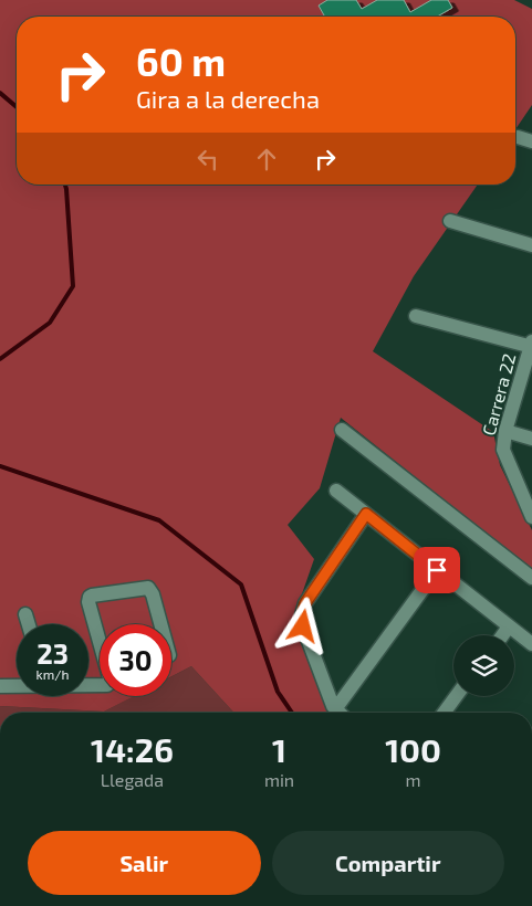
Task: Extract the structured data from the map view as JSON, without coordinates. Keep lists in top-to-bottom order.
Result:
{
  "streets": {
    "street": ["Carrera 22"]
  },
  "page": {
    "turn": ["60 m", "Gira a la derecha"],
    "speed": "23 km/h",
    "limit": "30",
    "eta": [
      "14:26",
      "Llegada",
      "1",
      "min",
      "100",
      "m"
    ],
    "buttons": ["Salir", "Compartir"]
  }
}
